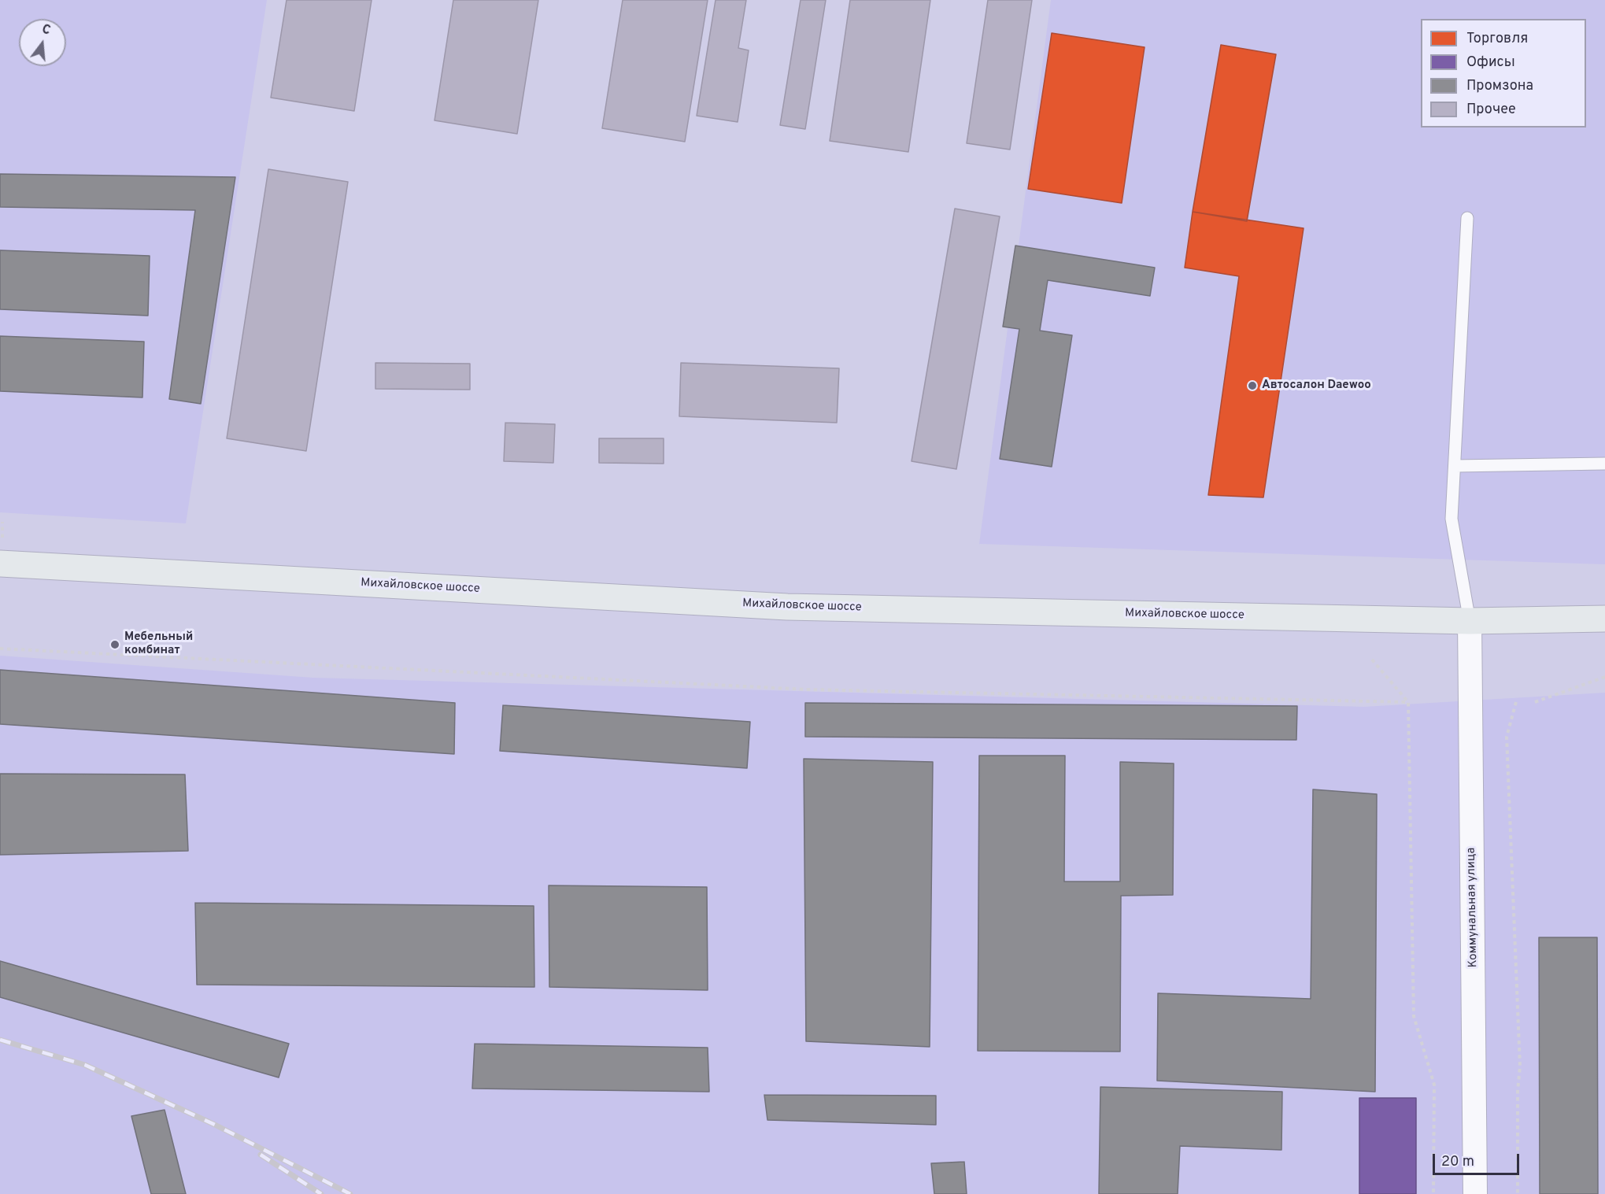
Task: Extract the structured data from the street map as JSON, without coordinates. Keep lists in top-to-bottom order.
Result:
{
  "streets": {
    "main road": ["Михайловское шоссе"],
    "street": ["Коммунальная улица"]
  },
  "crossings": [
    ["Михайловское шоссе", "Коммунальная улица"]
  ],
  "places": ["Автосалон Daewoo", "Мебельный комбинат"],
  "legend": [
    "Торговля",
    "Офисы",
    "Промзона",
    "Прочее"
  ],
  "scale_bar": "20 m",
  "north": "top"
}
